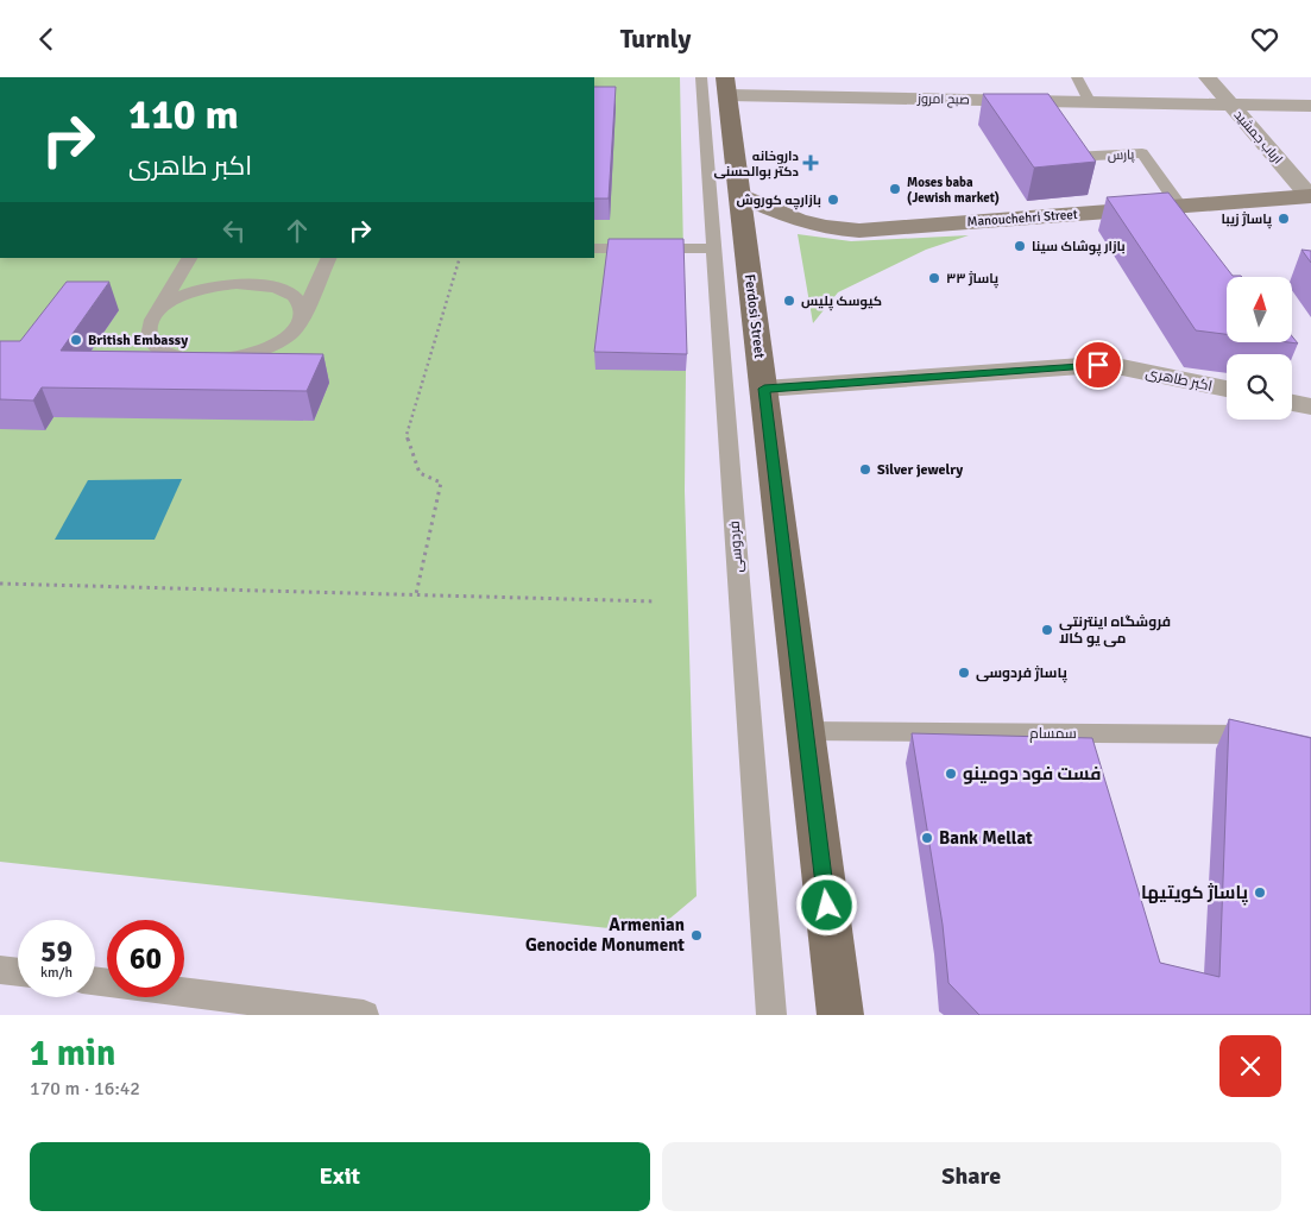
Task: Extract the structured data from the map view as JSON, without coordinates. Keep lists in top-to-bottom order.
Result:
{
  "streets": {
    "main road": ["Ferdosi Street"],
    "street": [
      "صبح امروز",
      "ارباب جمشید",
      "Manouchehri Street",
      "اکبر طاهری"
    ],
    "lane": ["پارس", "فردوسی", "سمسام"]
  },
  "crossings": [
    ["صبح امروز", "ارباب جمشید"],
    ["صبح امروز", "Ferdosi Street"],
    ["صبح امروز", "فردوسی"],
    ["ارباب جمشید", "Manouchehri Street"],
    ["پارس", "Manouchehri Street"],
    ["Manouchehri Street", "Ferdosi Street"],
    ["Ferdosi Street", "اکبر طاهری"],
    ["Ferdosi Street", "فردوسی"],
    ["Ferdosi Street", "سمسام"]
  ],
  "places": {
    "health": ["داروخانه دکتر بوالحسنی"],
    "other": [
      "Moses baba (Jewish market)",
      "بازارچه کوروش",
      "پاساژ زیبا",
      "بازار پوشاک سینا",
      "پاساژ ۳۳",
      "کیوسک پلیس",
      "British Embassy",
      "Silver jewelry",
      "فروشگاه اینترنتی می یو کالا",
      "پاساژ فردوسی",
      "فست فود دومینو",
      "Bank Mellat",
      "پاساژ کویتیها",
      "Armenian Genocide Monument"
    ]
  },
  "north": "top",
  "page": {
    "header": "Turnly",
    "turn": ["110 m", "اکبر طاهری"],
    "speed": "59 km/h",
    "limit": "60",
    "heading": ["1 min", "170 m · 16:42"],
    "buttons": ["Exit", "Share"]
  }
}
